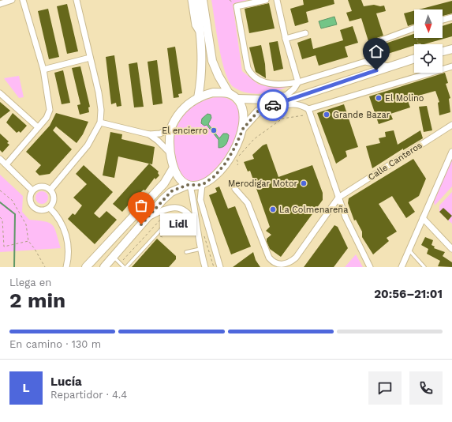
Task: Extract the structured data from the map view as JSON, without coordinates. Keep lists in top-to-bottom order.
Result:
{
  "streets": {
    "street": ["Calle Canteros"]
  },
  "places": [
    "El Molino",
    "Grande Bazar",
    "El encierro",
    "Merodigar Motor",
    "La Colmenareña",
    "Lidl"
  ],
  "north": "bottom",
  "page": {
    "bubble": "Lidl",
    "heading": ["2 min", "Llega en", "20:56–21:01"],
    "panel": ["Lucía", "Repartidor · 4.4"],
    "bar": "En camino · 130 m",
    "round": "L"
  }
}
